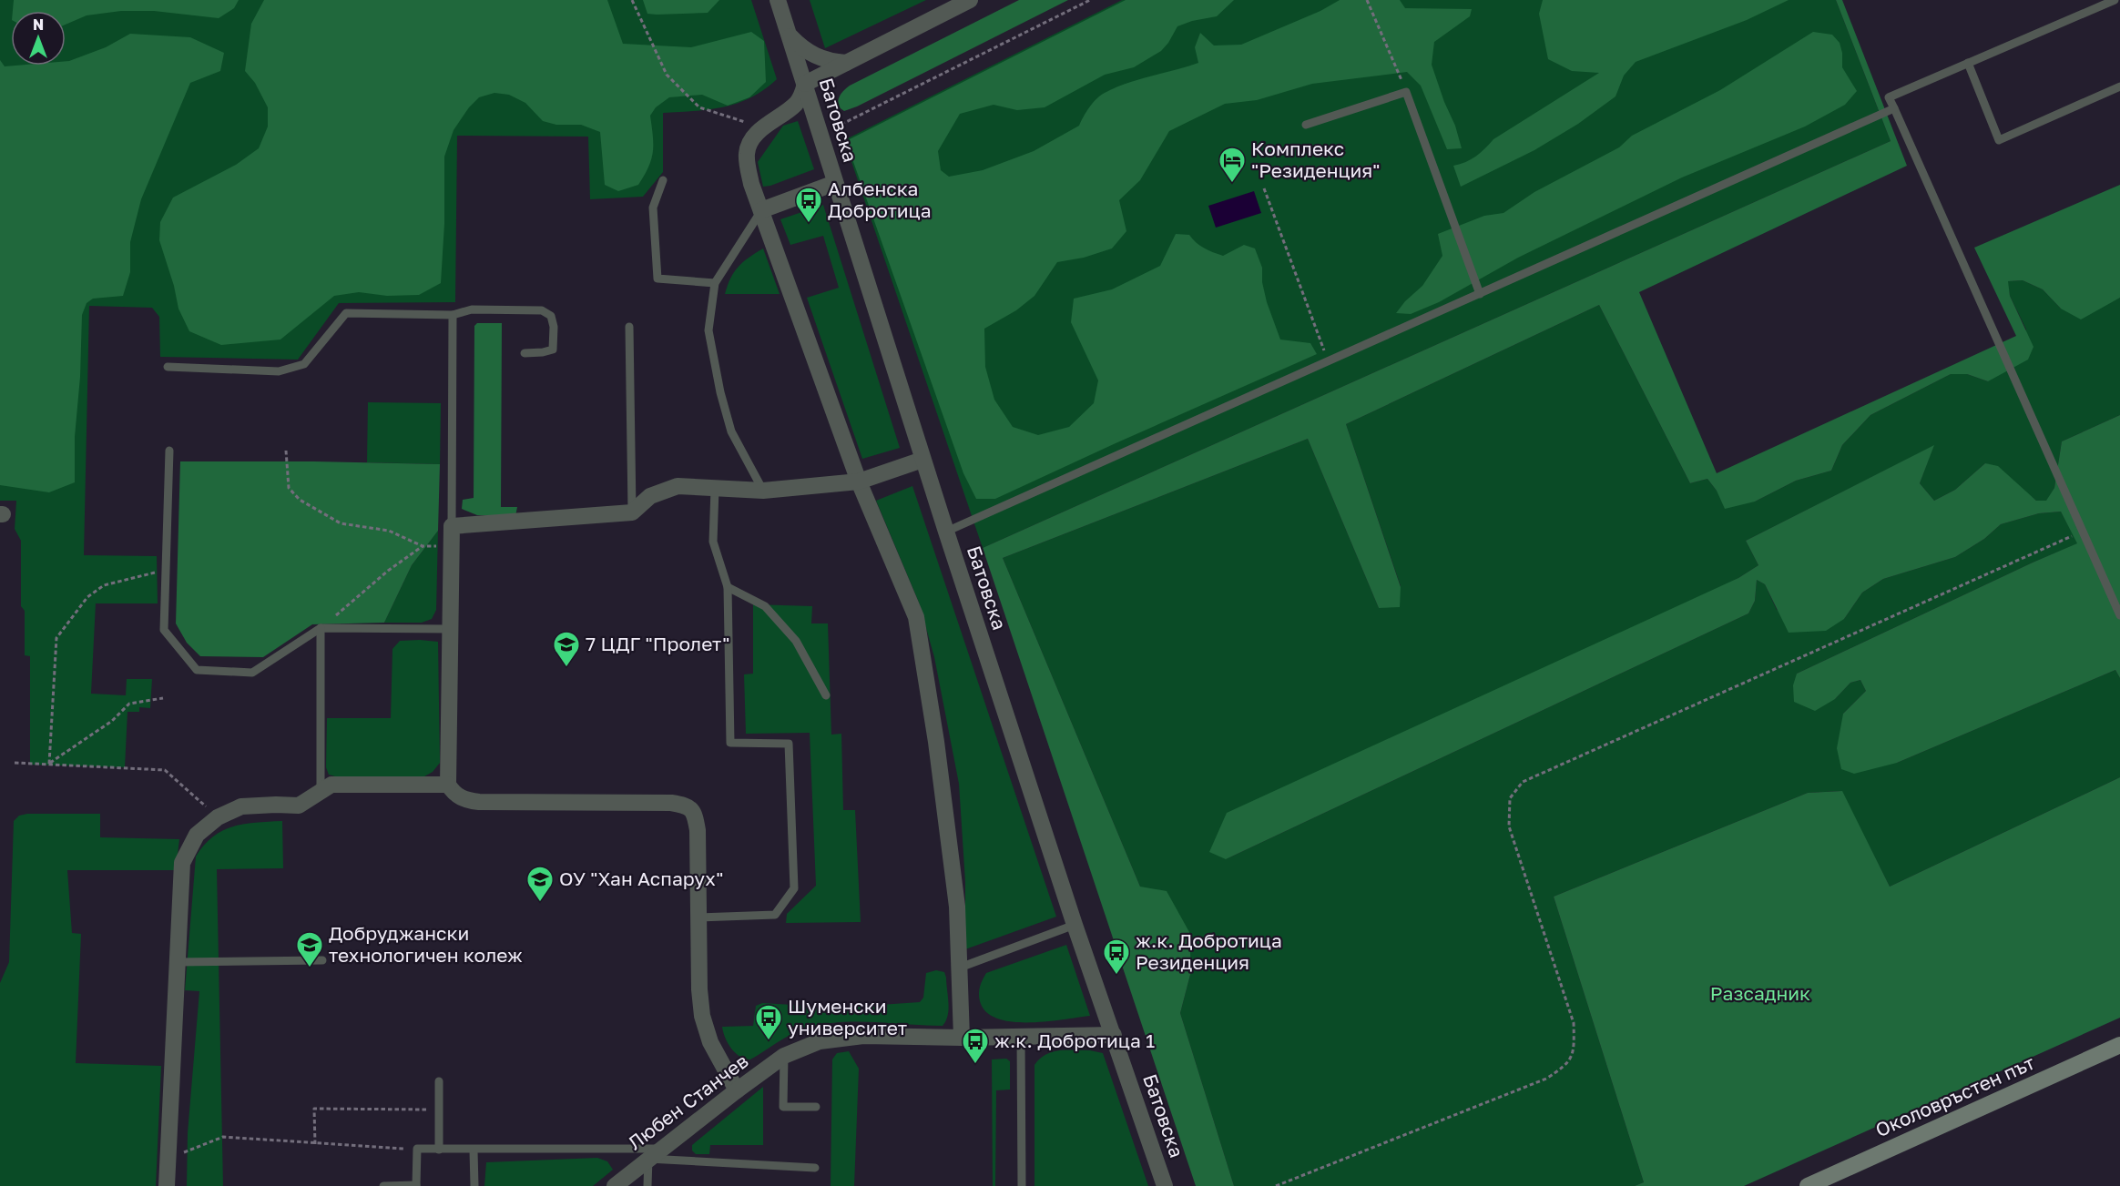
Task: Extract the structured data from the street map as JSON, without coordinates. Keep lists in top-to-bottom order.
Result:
{
  "streets": {
    "main road": ["Околовръстен път"],
    "street": ["Батовска", "Любен Станчев"]
  },
  "crossings": [
    ["Батовска", "Любен Станчев"]
  ],
  "parks": ["Разсадник"],
  "places": {
    "hotel": ["Комплекс \"Резиденция\""],
    "bus stop": [
      "Албенска Добротица",
      "ж.к. Добротица Резиденция",
      "Шуменски университет",
      "ж.к. Добротица 1"
    ],
    "school or university": ["7 ЦДГ \"Пролет\"", "ОУ \"Хан Аспарух\"", "Добруджански технологичен колеж"]
  },
  "north": "top"
}
